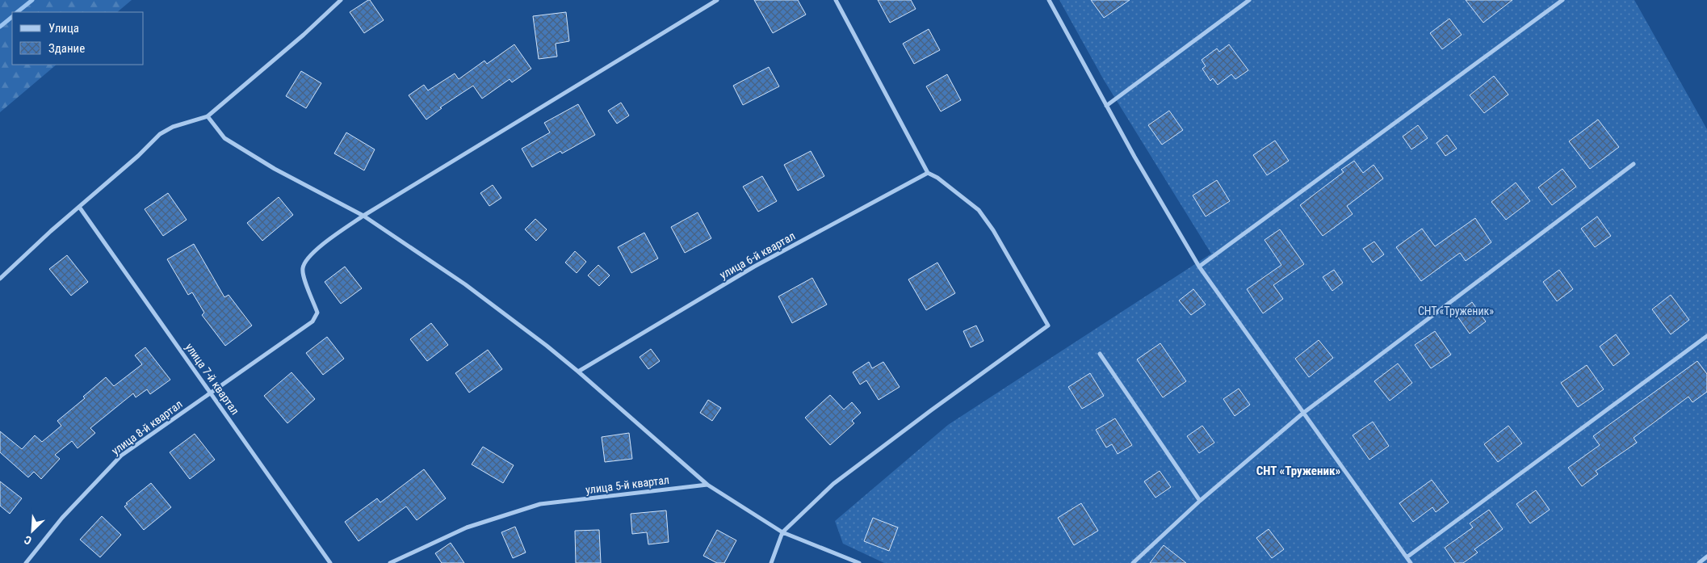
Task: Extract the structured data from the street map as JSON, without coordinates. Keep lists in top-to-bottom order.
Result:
{
  "streets": {
    "street": [
      "улица 6-й квартал",
      "улица 7-й квартал",
      "улица 8-й квартал",
      "улица 5-й квартал"
    ]
  },
  "crossings": [
    ["улица 7-й квартал", "улица 8-й квартал"]
  ],
  "districts": ["СНТ «Труженик»"],
  "parks": ["СНТ «Труженик»"],
  "legend": ["Улица", "Здание"],
  "north": "bottom left"
}
